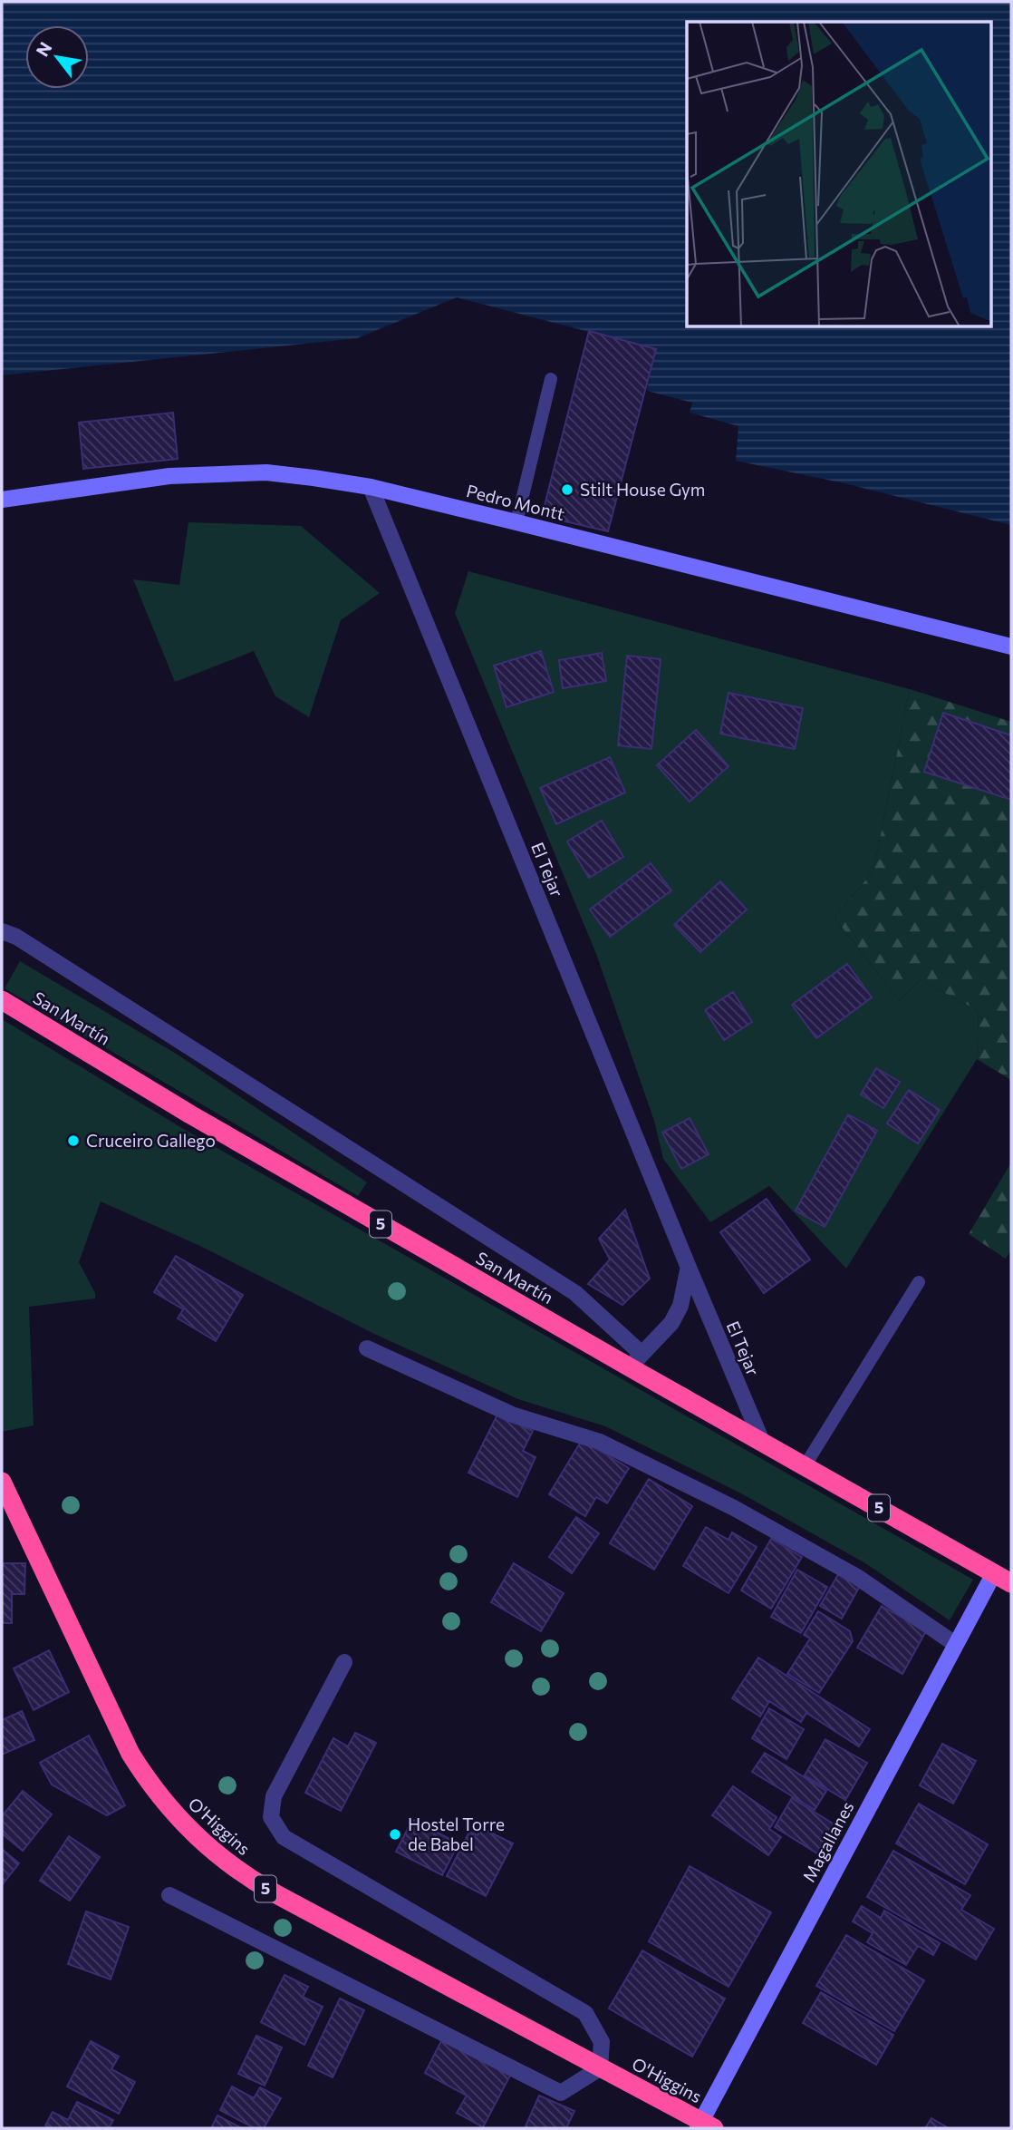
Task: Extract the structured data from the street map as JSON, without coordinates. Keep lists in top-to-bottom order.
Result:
{
  "streets": {
    "highway": ["San Martín", "5", "O'Higgins"],
    "main road": ["Pedro Montt", "Magallanes"],
    "street": ["El Tejar"]
  },
  "crossings": [
    ["Pedro Montt", "El Tejar"],
    ["El Tejar", "San Martín"],
    ["San Martín", "Magallanes"],
    ["O'Higgins", "Magallanes"]
  ],
  "places": ["Stilt House Gym", "Cruceiro Gallego", "Hostel Torre de Babel"],
  "north": "top left"
}
